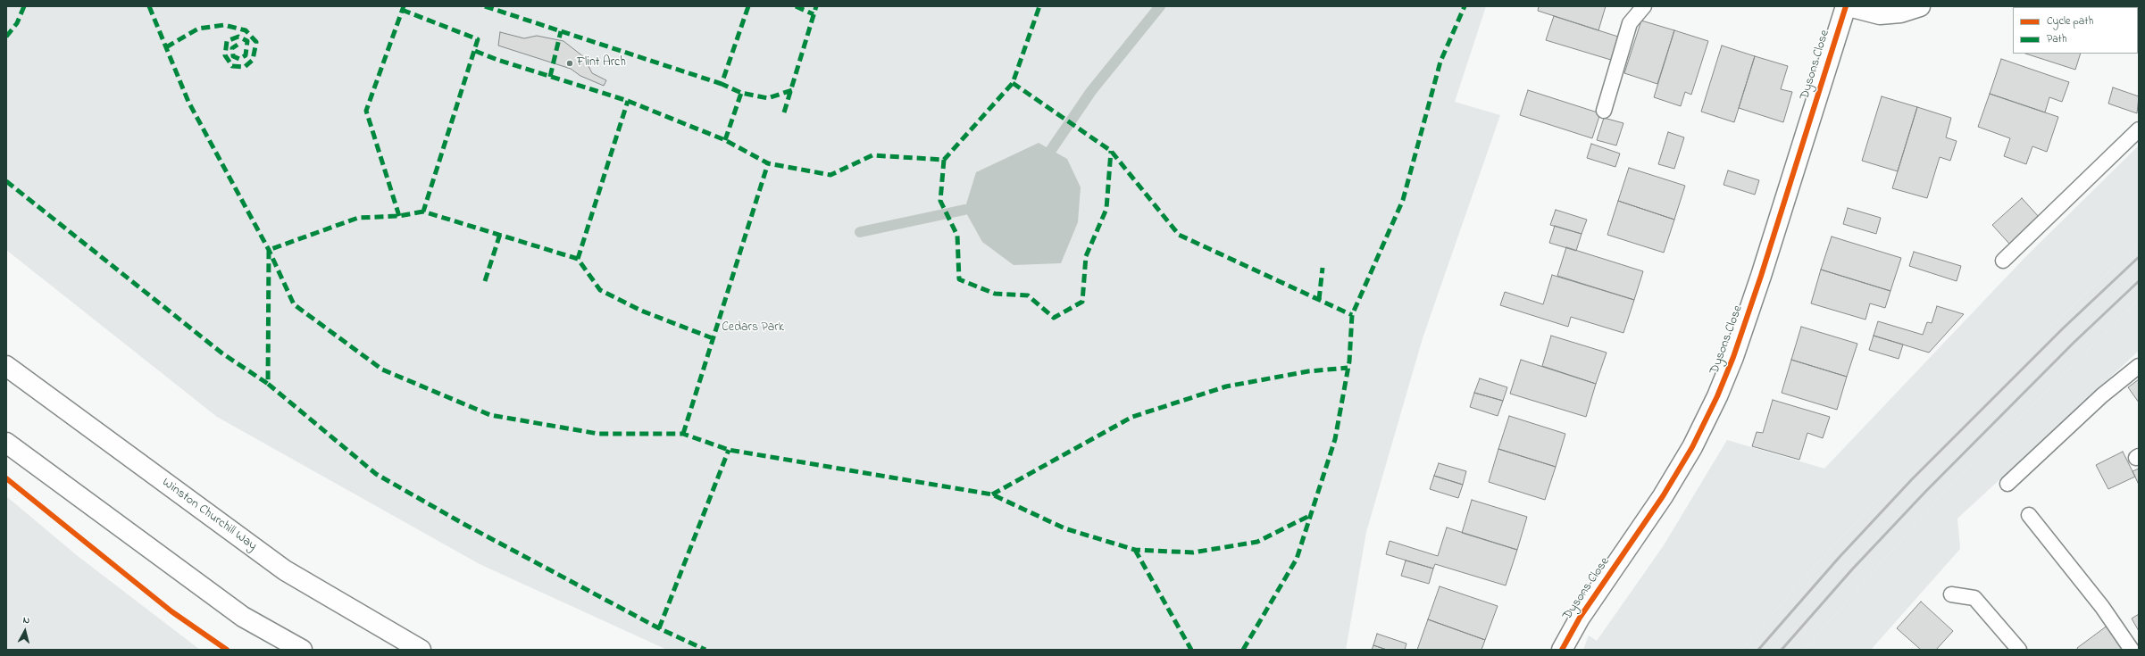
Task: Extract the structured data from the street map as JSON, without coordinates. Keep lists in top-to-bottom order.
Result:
{
  "streets": {
    "main road": ["Dysons Close", "Winston Churchill Way"]
  },
  "parks": ["Cedars Park"],
  "places": ["Flint Arch"],
  "legend": ["Cycle path", "Path"],
  "north": "top"
}
